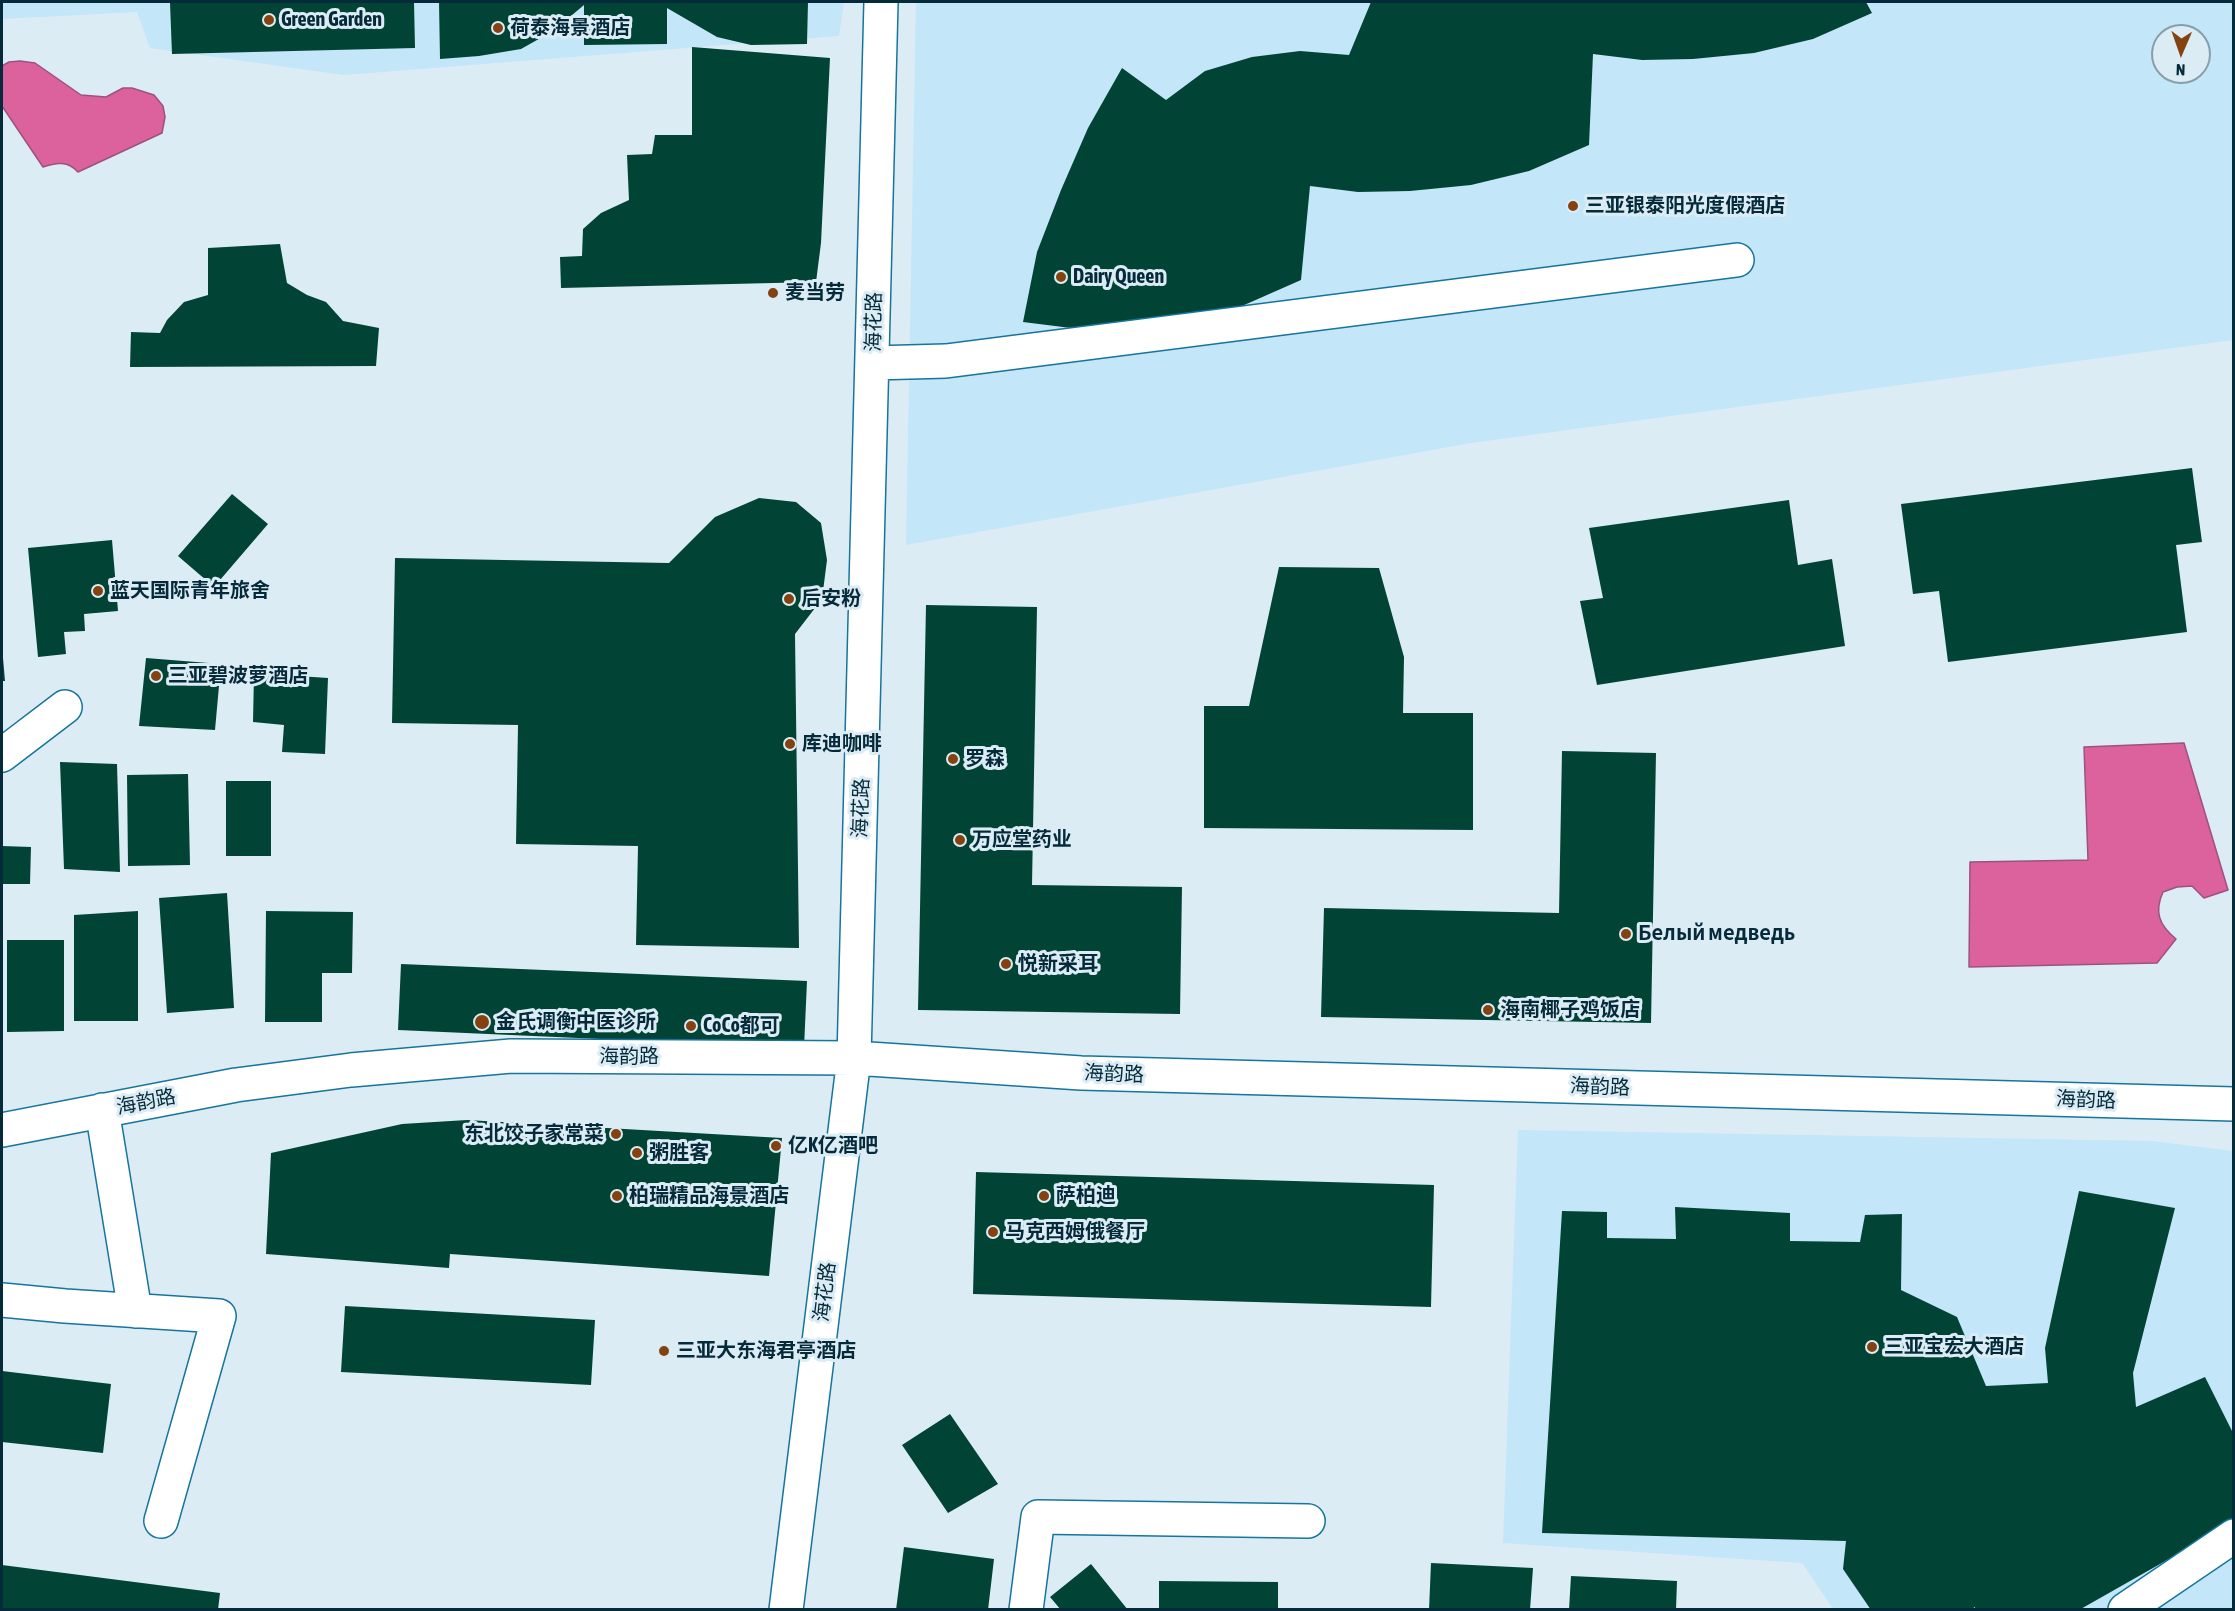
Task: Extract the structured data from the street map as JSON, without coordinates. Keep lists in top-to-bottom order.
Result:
{
  "streets": {
    "street": ["海花路", "海韵路"]
  },
  "crossings": [
    ["海花路", "海韵路"]
  ],
  "places": [
    "Green Garden",
    "荷泰海景酒店",
    "三亚银泰阳光度假酒店",
    "Dairy Queen",
    "麦当劳",
    "蓝天国际青年旅舍",
    "后安粉",
    "三亚碧波萝酒店",
    "库迪咖啡",
    "罗森",
    "万应堂药业",
    "Белый медведь",
    "悦新采耳",
    "海南椰子鸡饭店",
    "金氏调衡中医诊所",
    "CoCo都可",
    "东北饺子家常菜",
    "亿K亿酒吧",
    "粥胜客",
    "柏瑞精品海景酒店",
    "萨柏迪",
    "马克西姆俄餐厅",
    "三亚宝宏大酒店",
    "三亚大东海君亭酒店"
  ],
  "north": "bottom"
}
